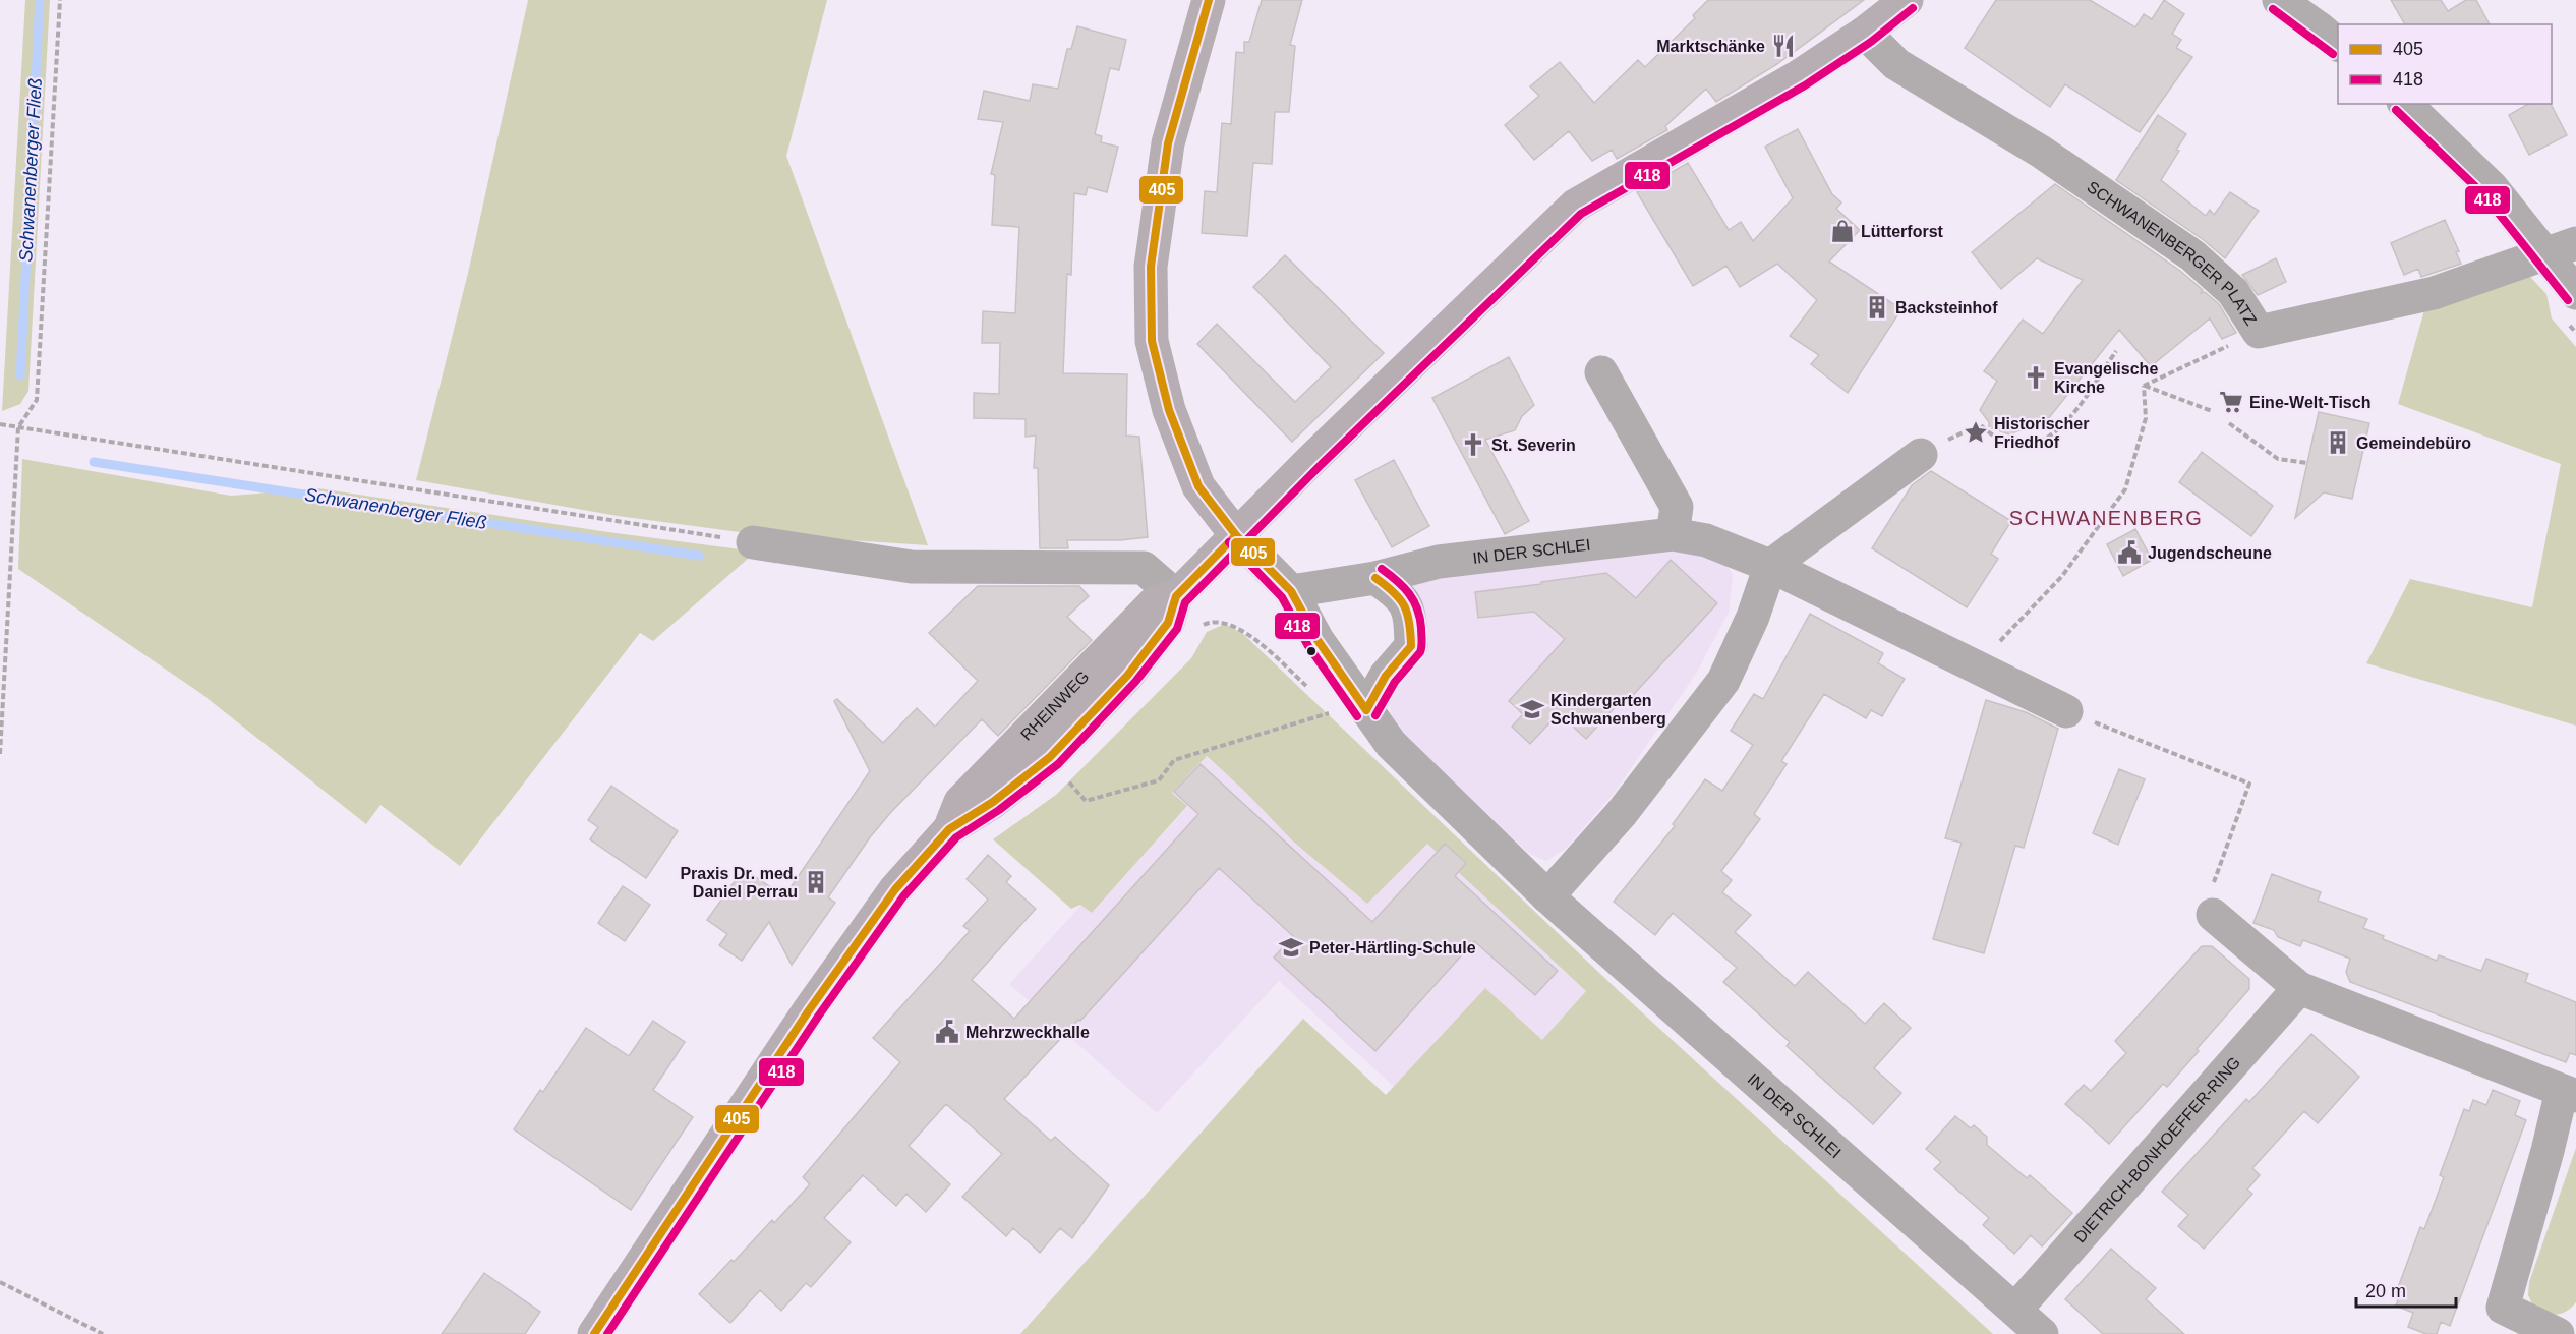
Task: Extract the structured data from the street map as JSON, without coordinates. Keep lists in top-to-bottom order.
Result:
{
  "streets": {
    "main road": ["RHEINWEG"],
    "street": ["SCHWANENBERGER PLATZ", "IN DER SCHLEI", "DIETRICH-BONHOEFFER-RING"]
  },
  "crossings": [
    ["SCHWANENBERGER PLATZ", "RHEINWEG"],
    ["IN DER SCHLEI", "RHEINWEG"],
    ["IN DER SCHLEI", "DIETRICH-BONHOEFFER-RING"]
  ],
  "districts": ["SCHWANENBERG"],
  "water": ["Schwanenberger Fließ"],
  "places": {
    "restaurant": ["Marktschänke"],
    "shop": ["Lütterforst"],
    "building": ["Backsteinhof", "Gemeindebüro", "Praxis Dr. med. Daniel Perrau"],
    "church": ["Evangelische Kirche", "St. Severin"],
    "supermarket": ["Eine-Welt-Tisch"],
    "place": ["Historischer Friedhof"],
    "public building": ["Jugendscheune", "Mehrzweckhalle"],
    "school or university": ["Kindergarten Schwanenberg", "Peter-Härtling-Schule"]
  },
  "lines": ["transit line 405", "transit line 418"],
  "legend": ["405", "418"],
  "scale_bar": "20 m"
}
